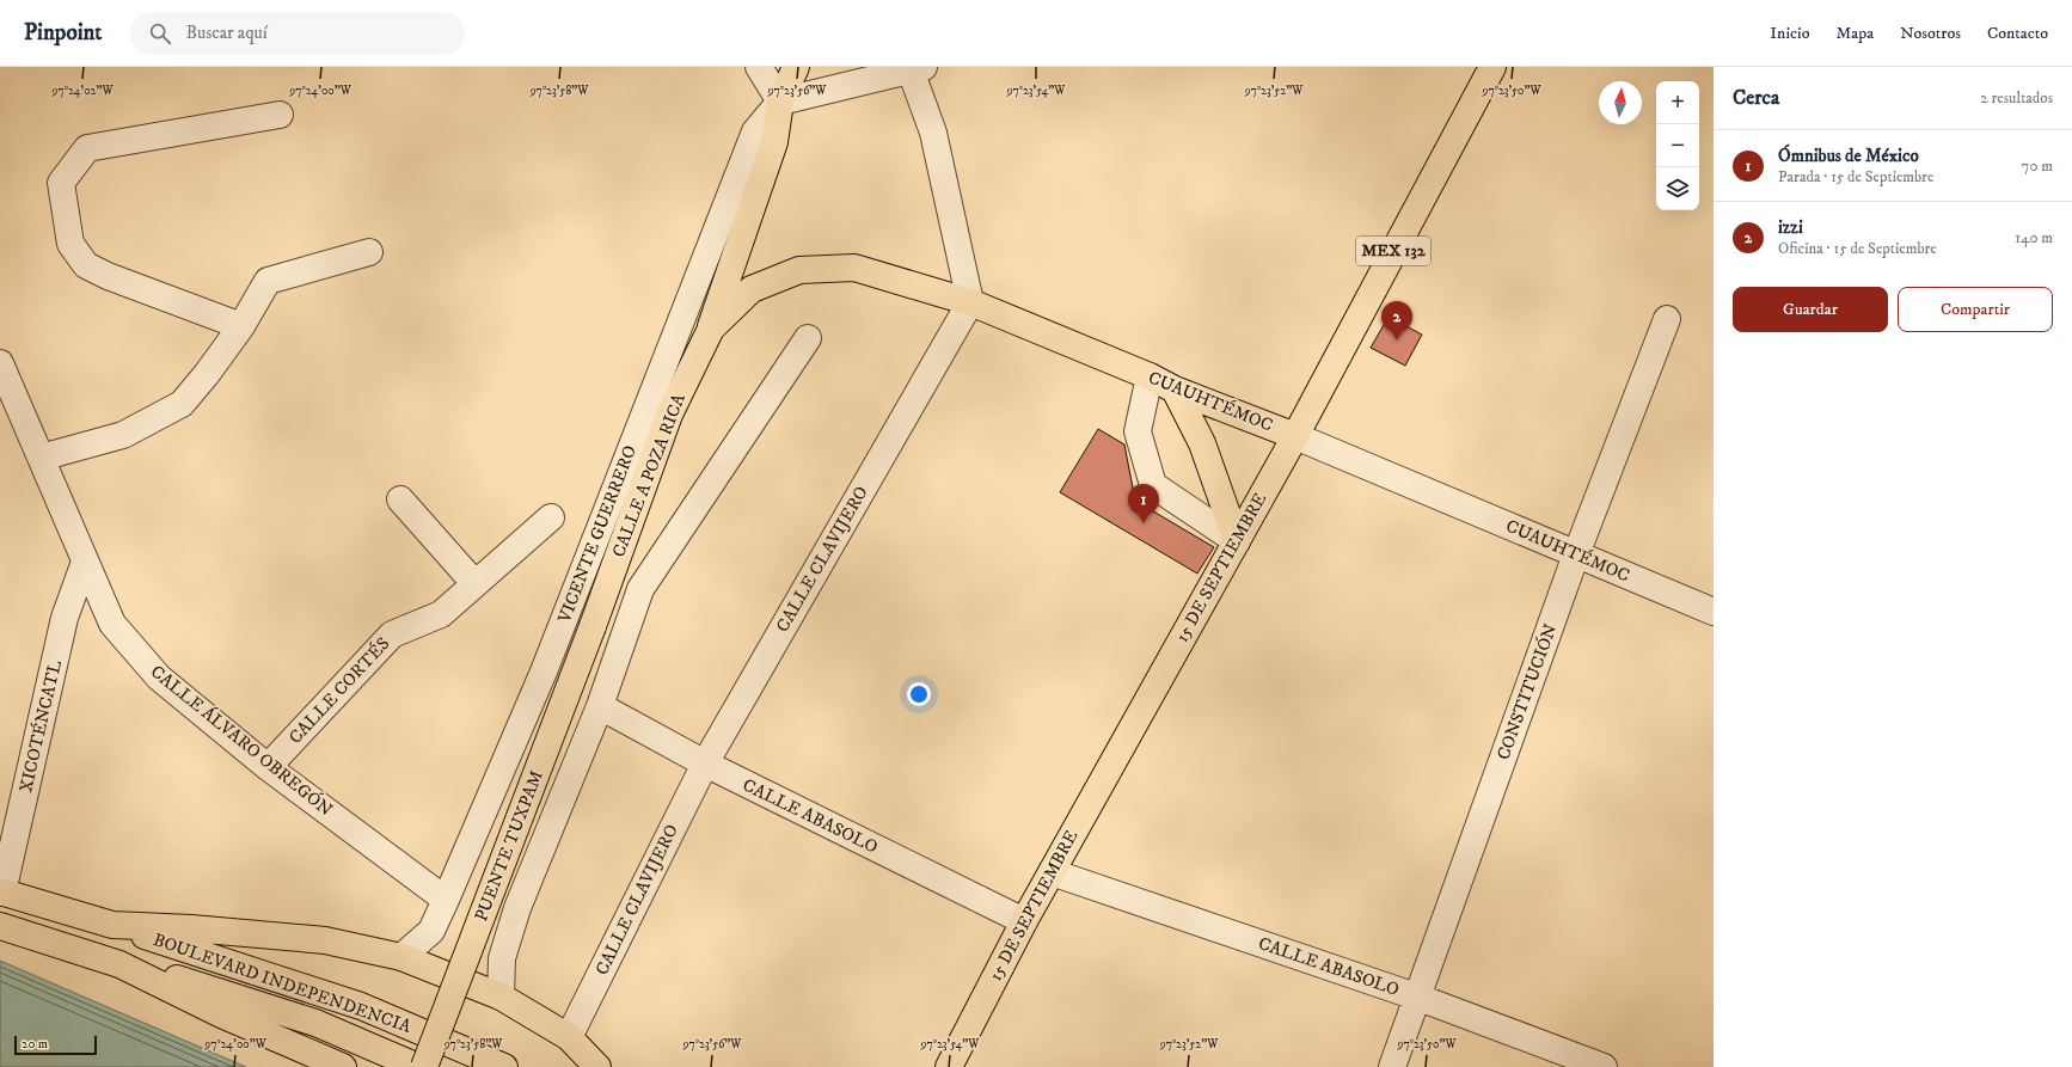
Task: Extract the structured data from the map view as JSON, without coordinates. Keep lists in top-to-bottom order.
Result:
{
  "streets": {
    "main road": [
      "MEX 132",
      "CUAUHTÉMOC",
      "CALLE A POZA RICA",
      "15 DE SEPTIEMBRE",
      "PUENTE TUXPAM",
      "BOULEVARD INDEPENDENCIA"
    ],
    "street": [
      "VICENTE GUERRERO",
      "CALLE CLAVIJERO",
      "CALLE CORTÉS",
      "CONSTITUCIÓN",
      "XICOTÉNCATL",
      "CALLE ÁLVARO OBREGÓN",
      "CALLE ABASOLO"
    ]
  },
  "crossings": [
    ["CUAUHTÉMOC", "CALLE A POZA RICA"],
    ["CUAUHTÉMOC", "CALLE CLAVIJERO"],
    ["CUAUHTÉMOC", "15 DE SEPTIEMBRE"],
    ["CUAUHTÉMOC", "CONSTITUCIÓN"],
    ["CALLE A POZA RICA", "PUENTE TUXPAM"],
    ["VICENTE GUERRERO", "CALLE ÁLVARO OBREGÓN"],
    ["VICENTE GUERRERO", "BOULEVARD INDEPENDENCIA"],
    ["CALLE CLAVIJERO", "CALLE ABASOLO"],
    ["CALLE CLAVIJERO", "BOULEVARD INDEPENDENCIA"],
    ["15 DE SEPTIEMBRE", "CALLE ABASOLO"],
    ["CALLE CORTÉS", "CALLE ÁLVARO OBREGÓN"],
    ["CONSTITUCIÓN", "CALLE ABASOLO"],
    ["XICOTÉNCATL", "CALLE ÁLVARO OBREGÓN"],
    ["XICOTÉNCATL", "BOULEVARD INDEPENDENCIA"]
  ],
  "scale_bar": "20 m",
  "north": "top",
  "page": {
    "header": "Pinpoint",
    "search": "Buscar aquí",
    "nav": [
      "Inicio",
      "Mapa",
      "Nosotros",
      "Contacto"
    ],
    "heading": ["Cerca", "2 resultados"],
    "map_buttons": ["+", "−"],
    "list": [
      {
        "mark": "1",
        "name": "Ómnibus de México",
        "note": "Parada · 15 de Septiembre",
        "value": "70 m"
      },
      {
        "mark": "2",
        "name": "izzi",
        "note": "Oficina · 15 de Septiembre",
        "value": "140 m"
      }
    ],
    "buttons": ["Guardar", "Compartir"],
    "pins": ["2", "1"],
    "scale": "20 m"
  },
  "coordinates": [
    "97°24'02\"W",
    "97°24'00\"W",
    "97°23'58\"W",
    "97°23'56\"W",
    "97°23'54\"W",
    "97°23'52\"W",
    "97°23'50\"W"
  ]
}
